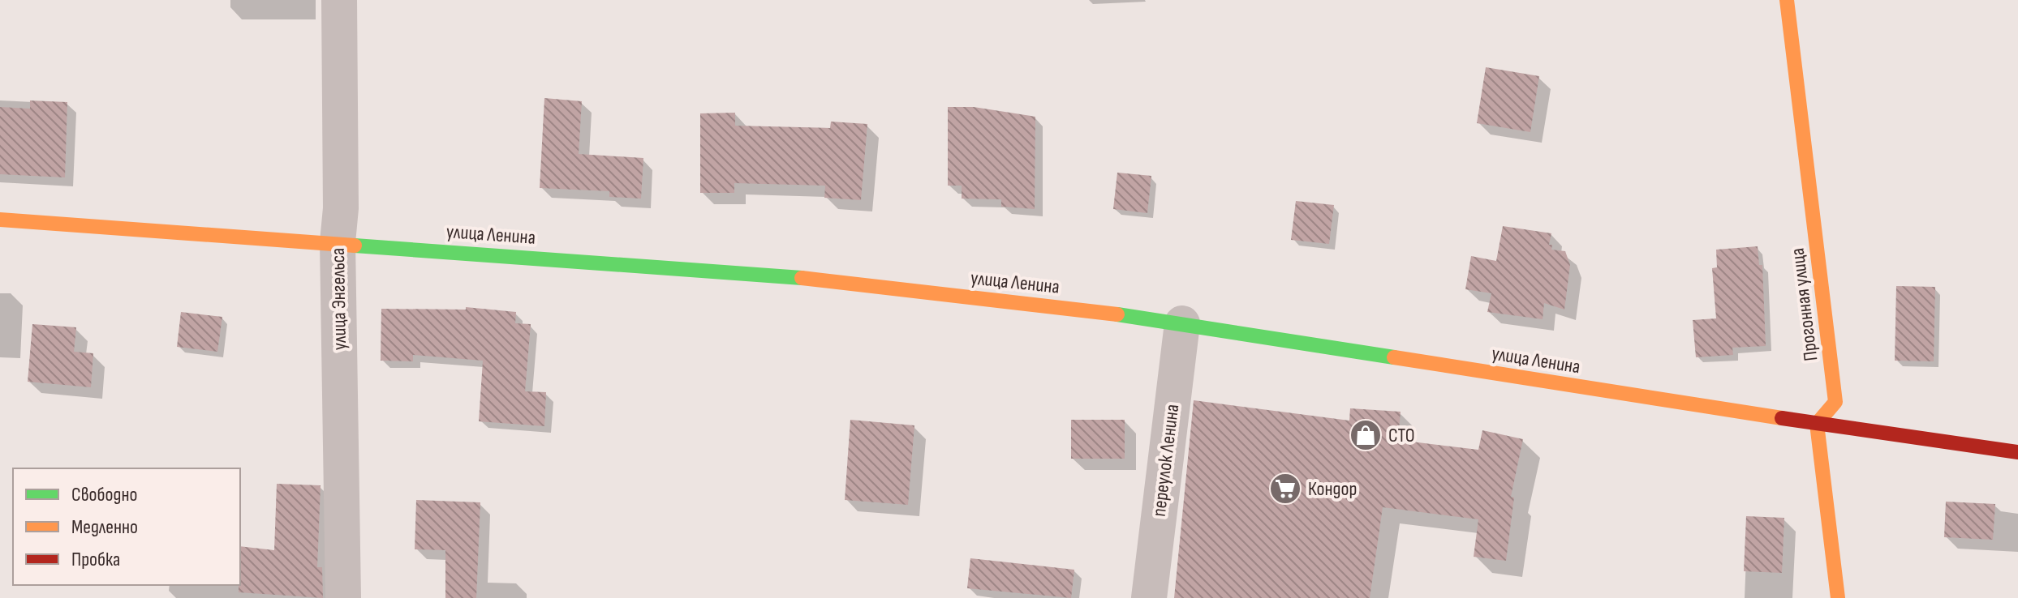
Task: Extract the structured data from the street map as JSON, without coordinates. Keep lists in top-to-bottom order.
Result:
{
  "streets": {
    "street": [
      "улица Ленина",
      "улица Энгельса",
      "Прогонная улица",
      "переулок Ленина"
    ]
  },
  "crossings": [
    ["улица Ленина", "улица Энгельса"],
    ["улица Ленина", "Прогонная улица"],
    ["улица Ленина", "переулок Ленина"]
  ],
  "places": {
    "shop": ["СТО"],
    "supermarket": ["Кондор"]
  },
  "legend": ["Свободно", "Медленно", "Пробка"]
}
